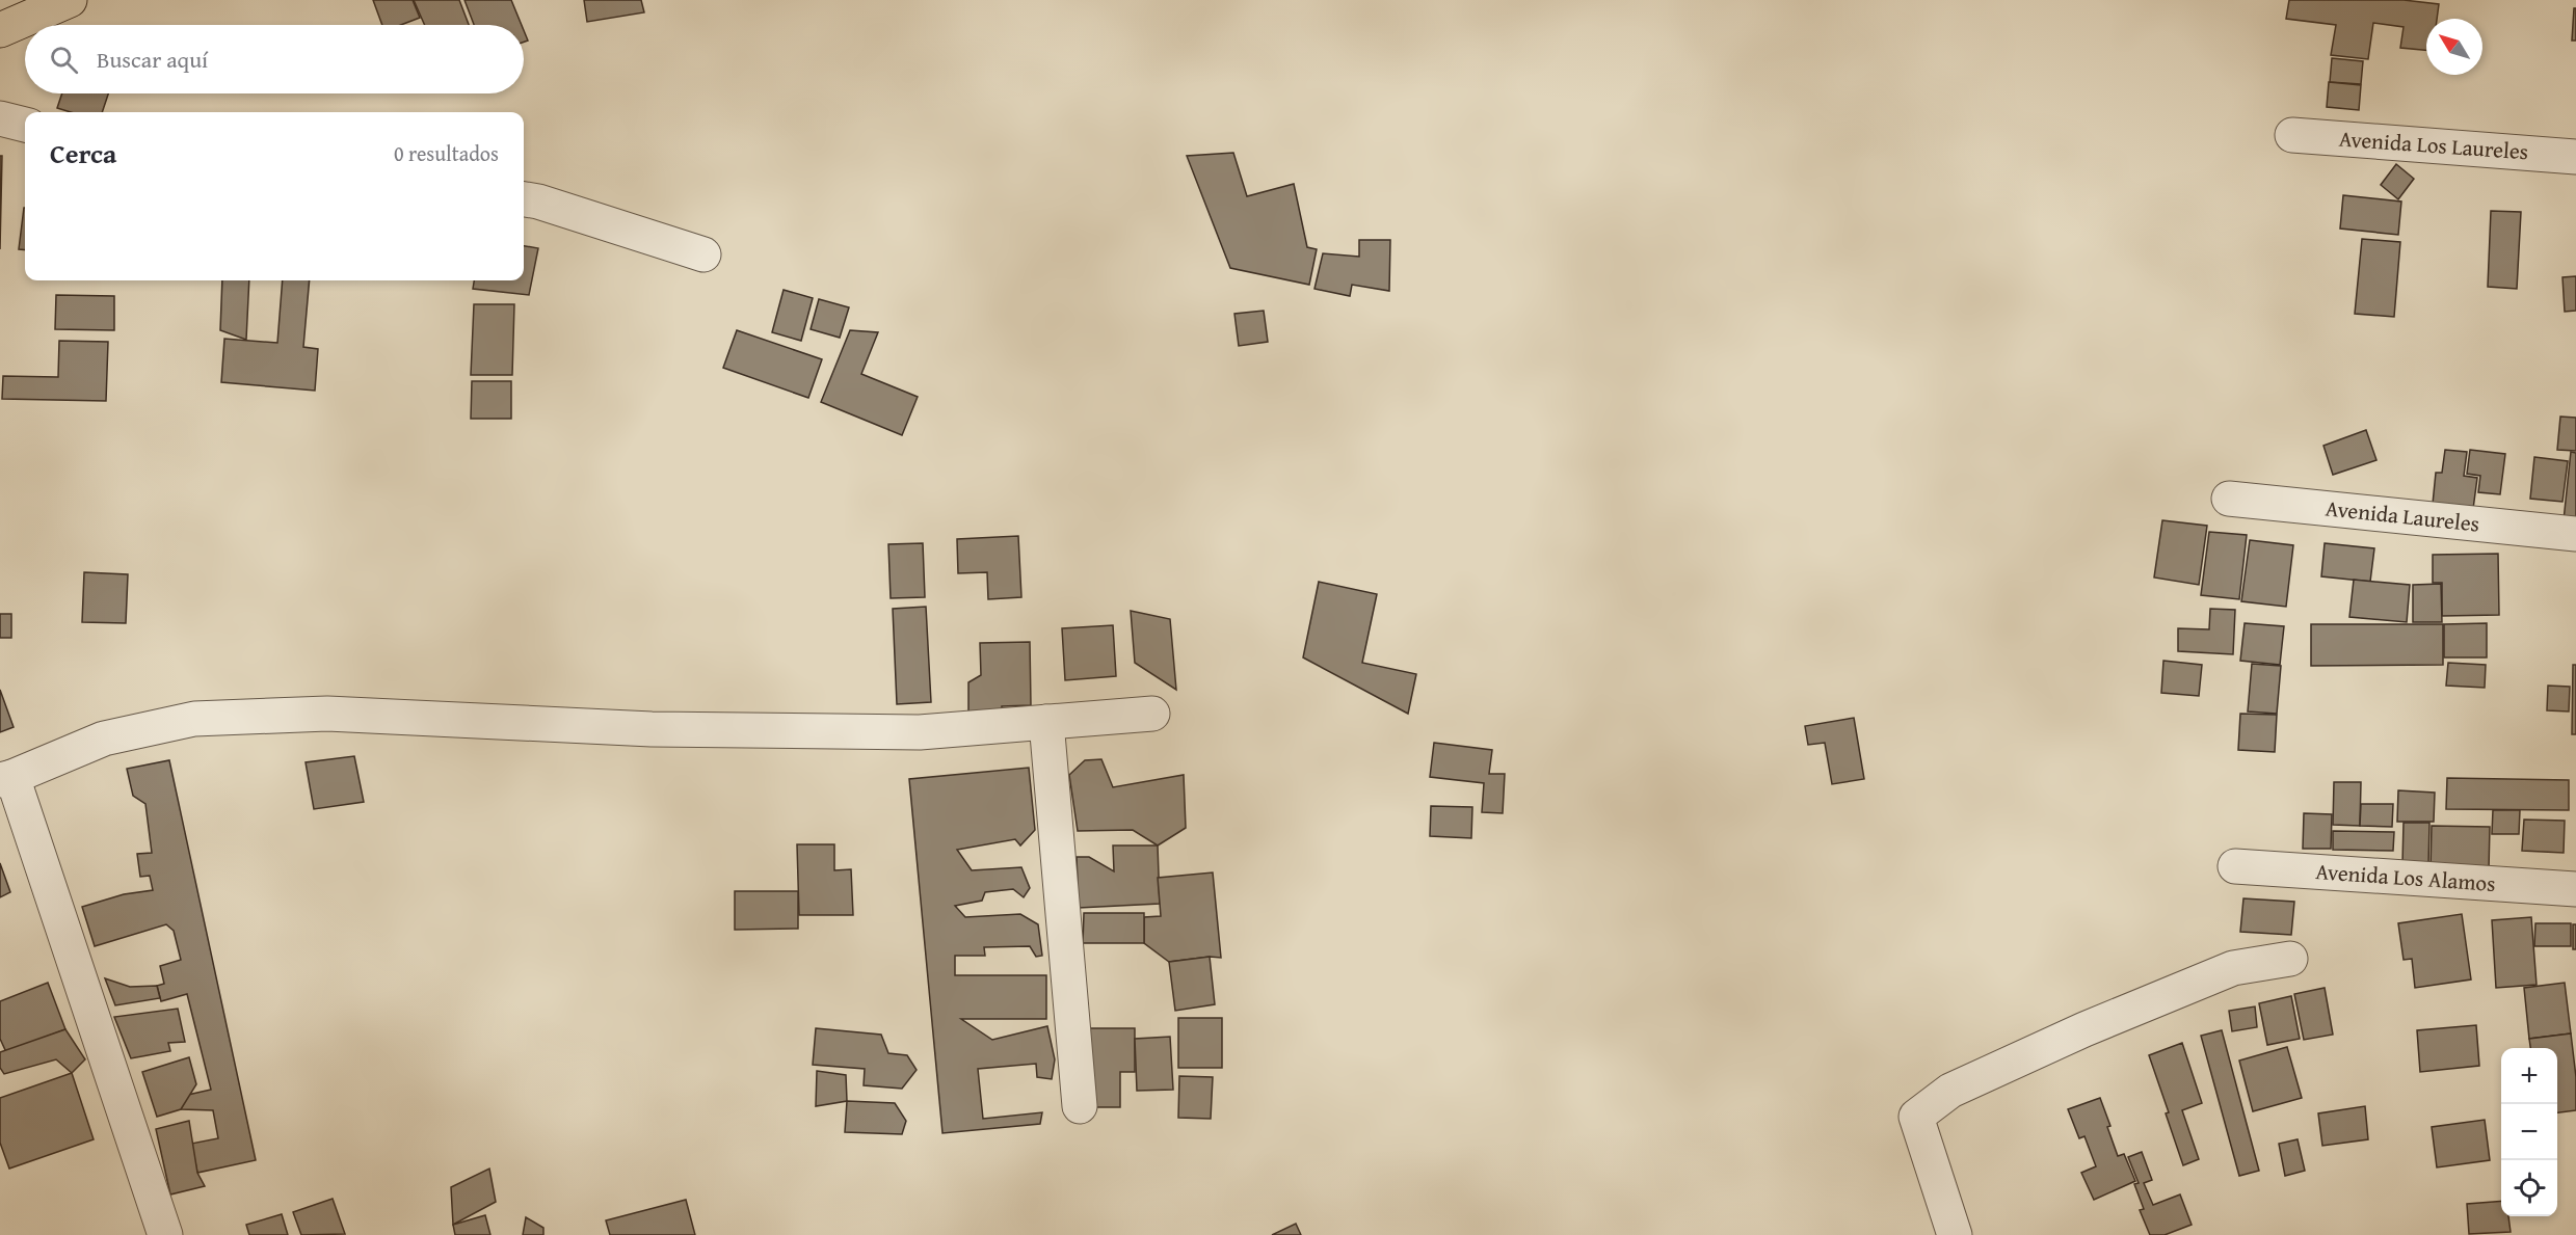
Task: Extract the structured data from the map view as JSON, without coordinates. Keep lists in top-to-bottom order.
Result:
{
  "streets": {
    "street": ["Avenida Los Laureles", "Avenida Laureles", "Avenida Los Alamos"]
  },
  "north": "top left",
  "page": {
    "search": "Buscar aquí",
    "heading": ["Cerca", "0 resultados"],
    "map_buttons": ["+", "−"]
  }
}
